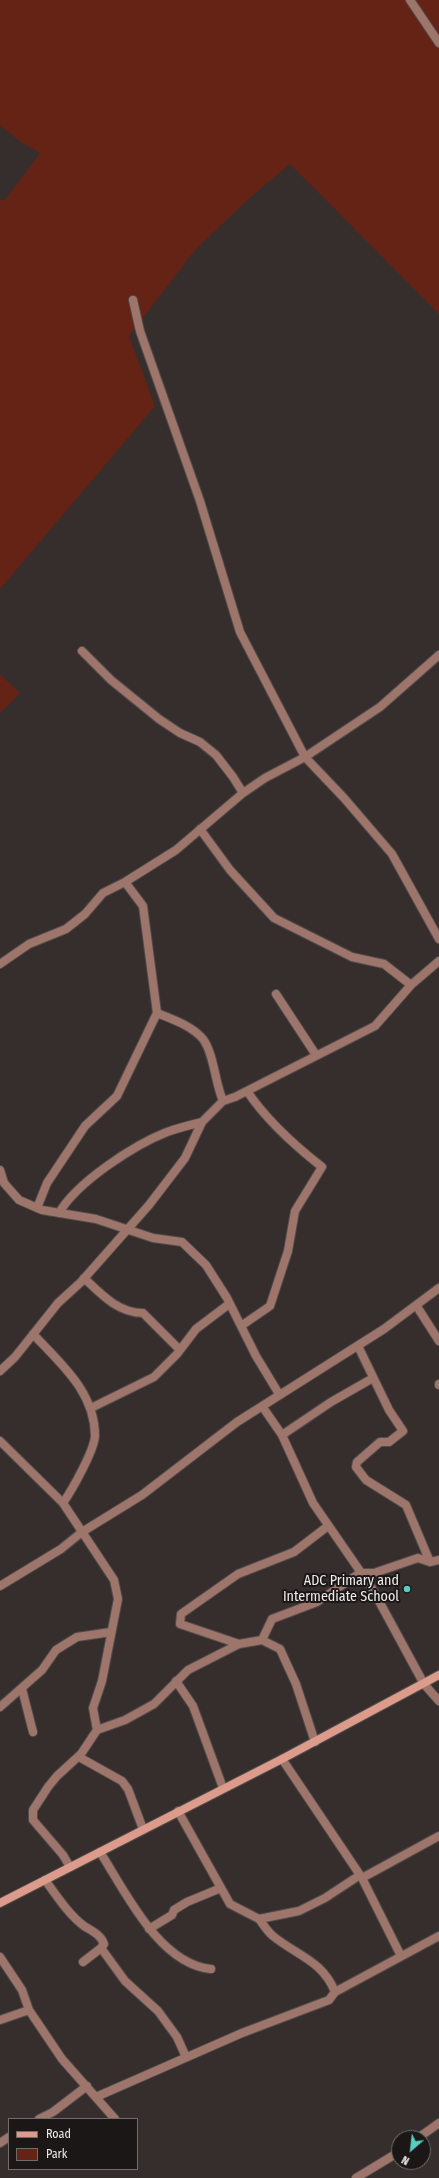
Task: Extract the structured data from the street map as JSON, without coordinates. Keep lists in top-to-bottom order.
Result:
{
  "places": ["ADC Primary and Intermediate School"],
  "legend": ["Road", "Park"],
  "north": "bottom left"
}
